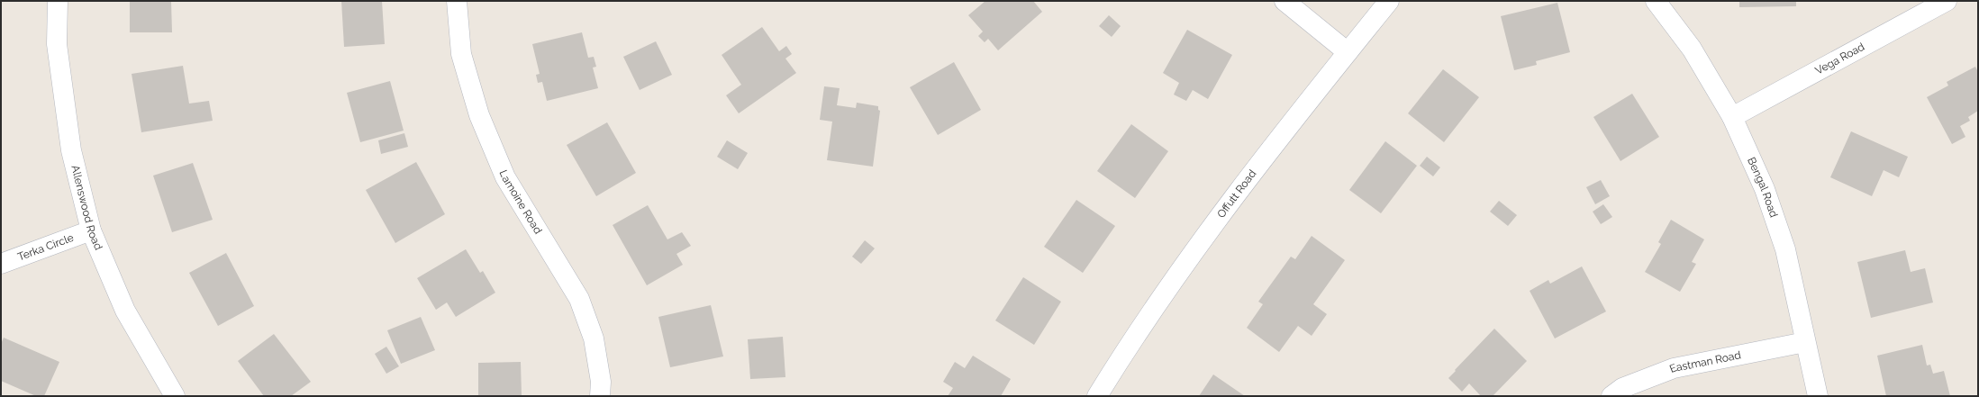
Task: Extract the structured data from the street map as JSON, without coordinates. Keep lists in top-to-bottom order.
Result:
{
  "streets": {
    "street": [
      "Vega Road",
      "Bengal Road",
      "Offutt Road",
      "Lamoine Road",
      "Allenswood Road",
      "Terka Circle",
      "Eastman Road"
    ]
  },
  "crossings": [
    ["Vega Road", "Bengal Road"],
    ["Bengal Road", "Eastman Road"],
    ["Allenswood Road", "Terka Circle"]
  ]
}
